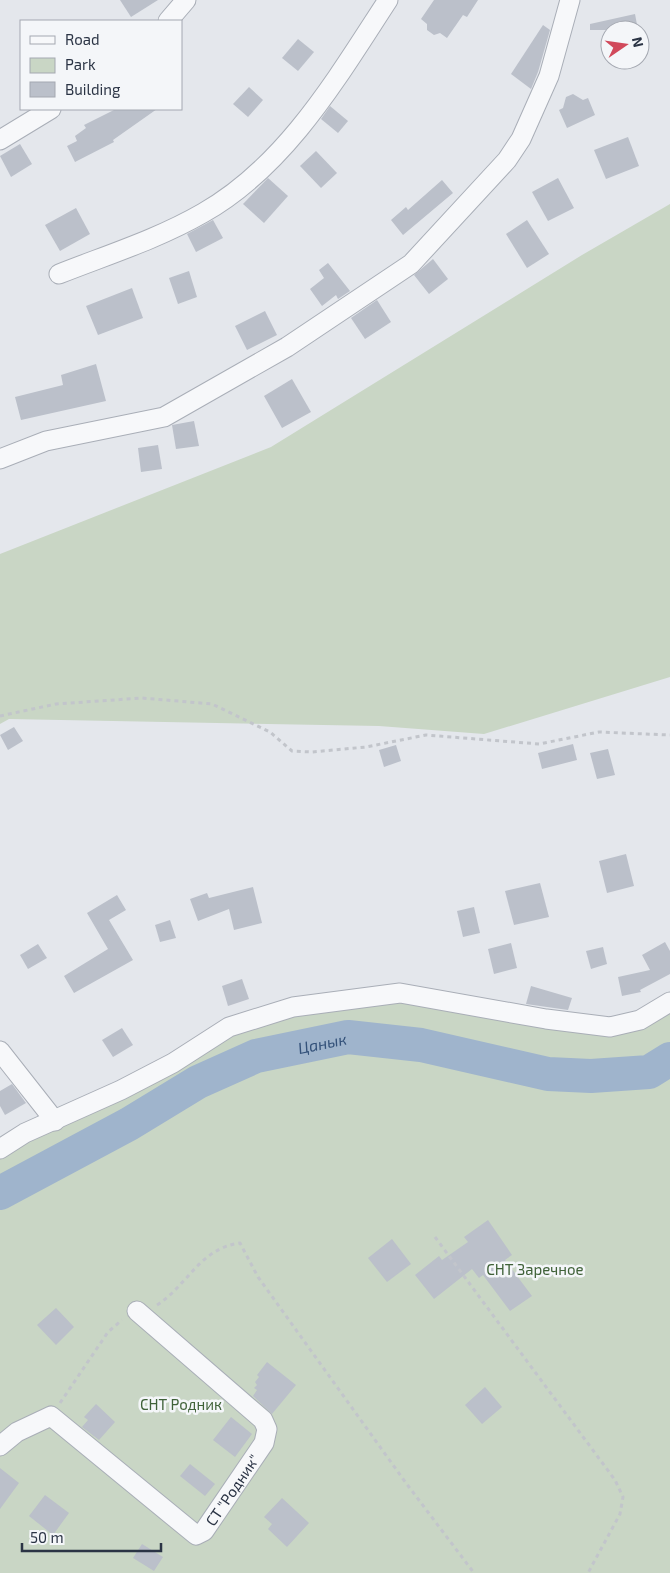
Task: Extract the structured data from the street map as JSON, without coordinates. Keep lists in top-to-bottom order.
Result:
{
  "streets": {
    "street": ["СТ \"Родник\""]
  },
  "water": ["Цанык"],
  "parks": ["СНТ Заречное", "СНТ Родник"],
  "legend": ["Road", "Park", "Building"],
  "scale_bar": "50 m",
  "north": "right"
}
